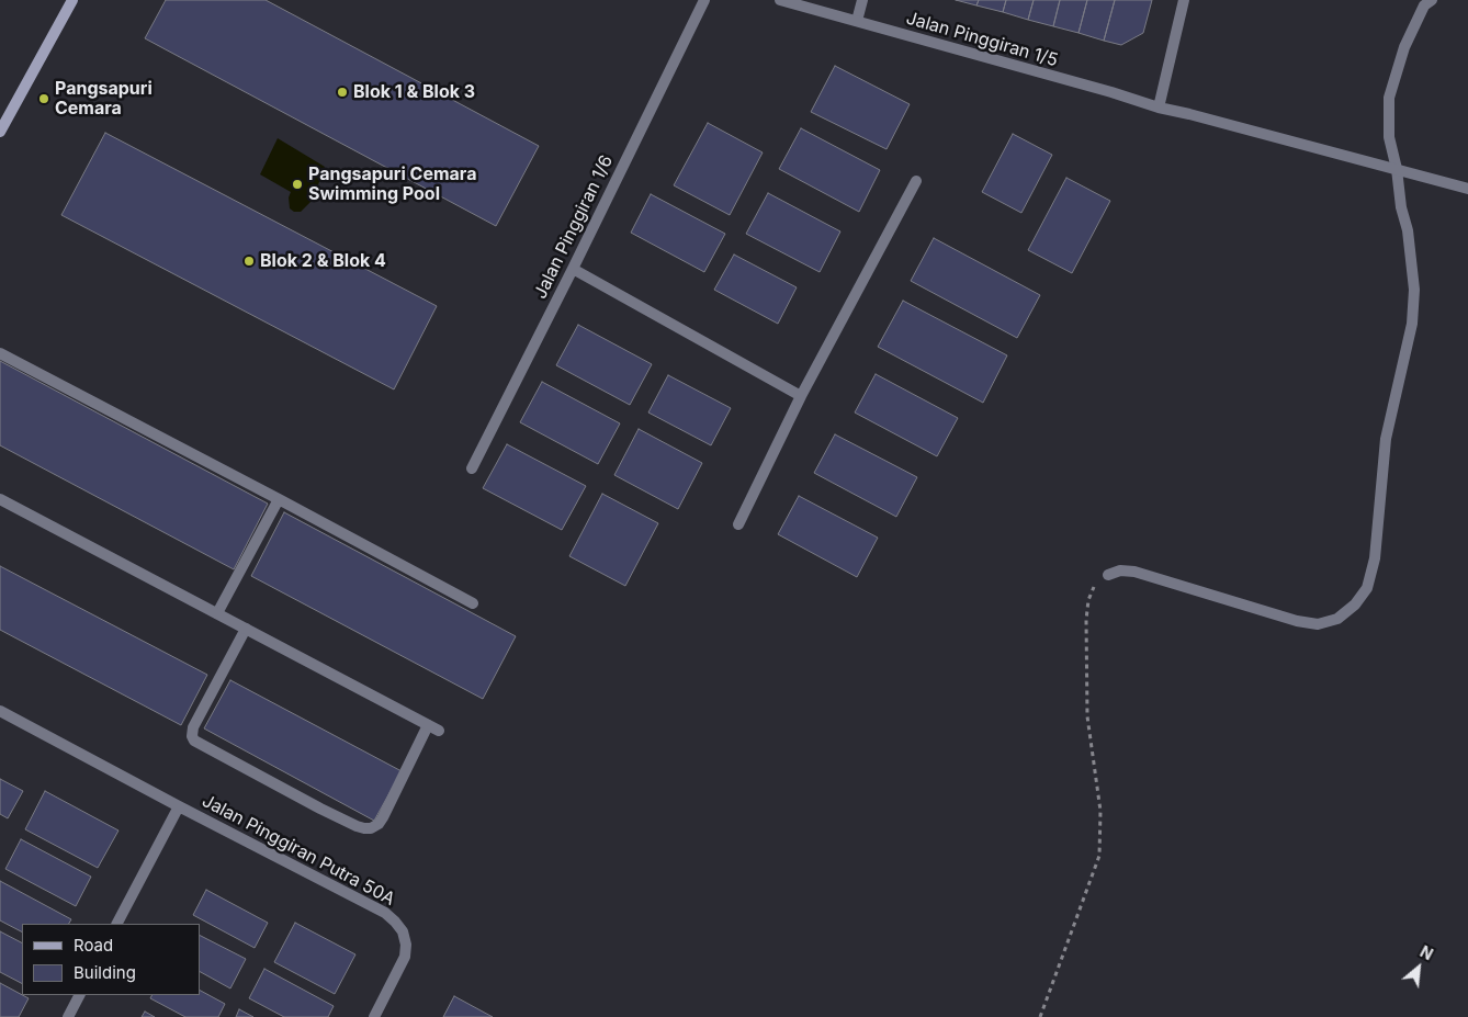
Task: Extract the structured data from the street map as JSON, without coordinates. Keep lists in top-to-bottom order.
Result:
{
  "streets": {
    "street": ["Jalan Pinggiran 1/5", "Jalan Pinggiran 1/6", "Jalan Pinggiran Putra 50A"]
  },
  "places": [
    "Blok 1 & Blok 3",
    "Pangsapuri Cemara",
    "Pangsapuri Cemara Swimming Pool",
    "Blok 2 & Blok 4"
  ],
  "legend": ["Road", "Building"],
  "north": "top right"
}
